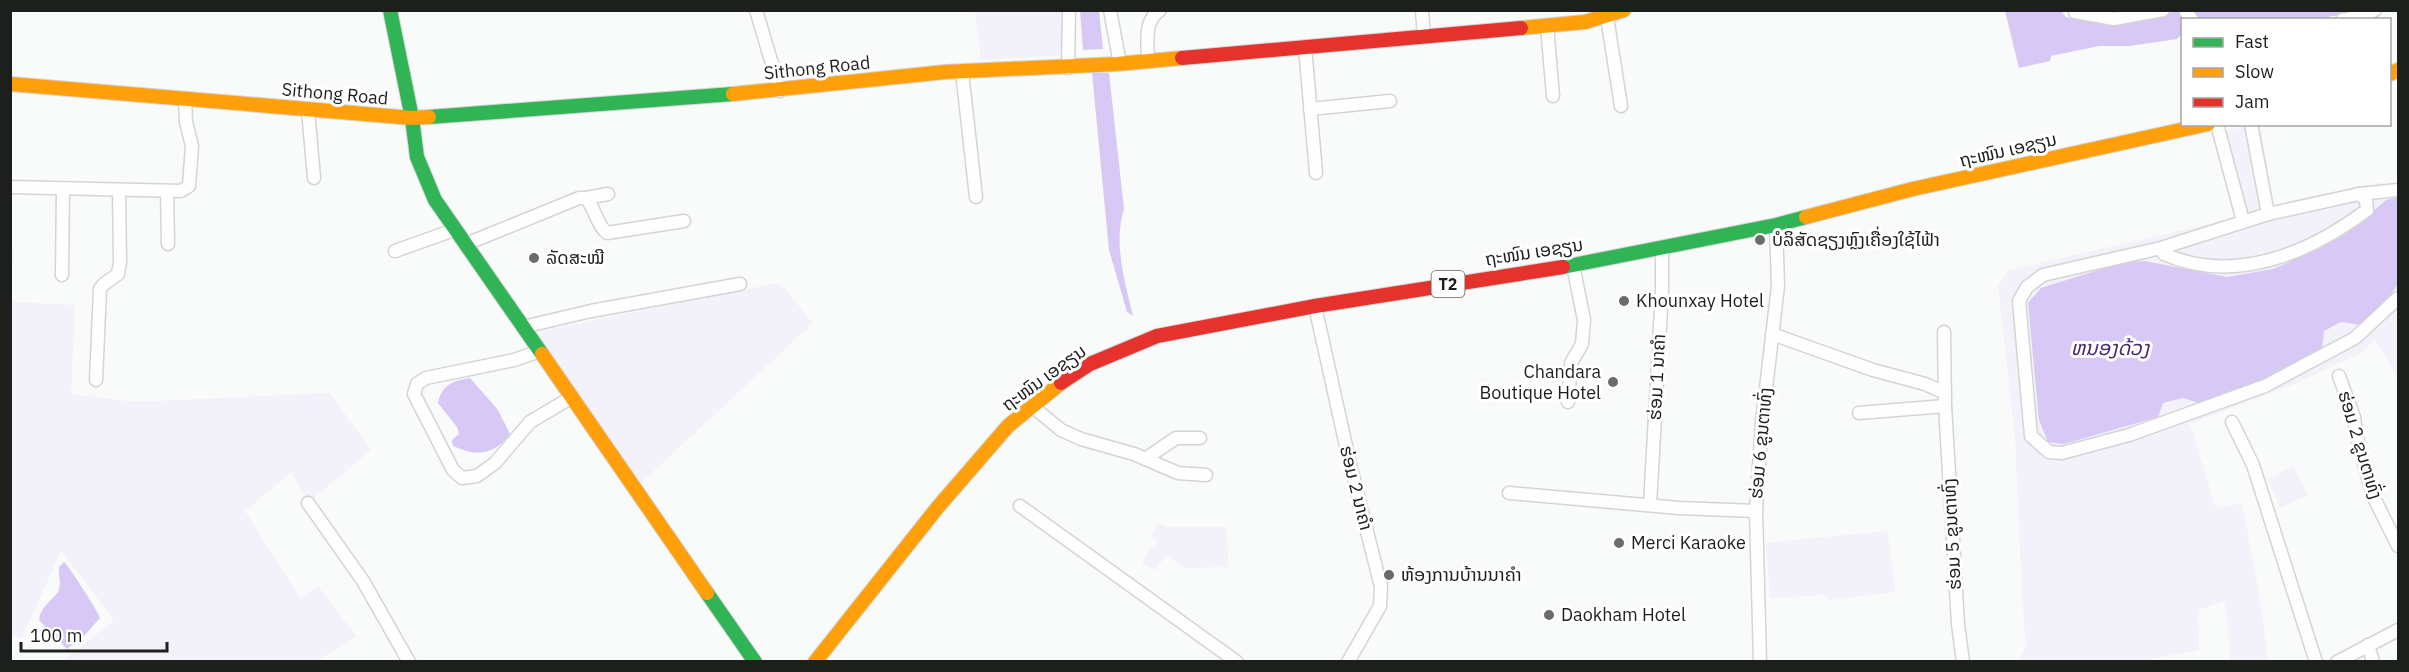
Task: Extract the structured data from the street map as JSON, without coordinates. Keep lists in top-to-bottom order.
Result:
{
  "streets": {
    "main road": ["Sithong Road", "ຖະໜົນ ເອຊຽນ", "T2"],
    "street": [
      "ຮ່ອມ 1 ນາຄຳ",
      "ຮ່ອມ 6 ຂູນຕາທົ່ງ",
      "ຮ່ອມ 2 ຂູນຕາທົ່ງ",
      "ຮ່ອມ 2 ນາຄຳ",
      "ຮ່ອມ 5 ຂູນຕາທົ່ງ"
    ]
  },
  "crossings": [
    ["ຖະໜົນ ເອຊຽນ", "ຮ່ອມ 1 ນາຄຳ"],
    ["ຖະໜົນ ເອຊຽນ", "ຮ່ອມ 6 ຂູນຕາທົ່ງ"],
    ["ຖະໜົນ ເອຊຽນ", "ຮ່ອມ 2 ນາຄຳ"]
  ],
  "water": ["ຫນອງດ້ວງ"],
  "places": [
    "ບໍລິສັດຊຽງຫຼົງເຄື່ອງໃຊ້ໄຟ້າ",
    "ລັດສະໝີ",
    "Khounxay Hotel",
    "Chandara Boutique Hotel",
    "Merci Karaoke",
    "ຫ້ອງການບ້ານນາຄໍາ",
    "Daokham Hotel"
  ],
  "legend": ["Fast", "Slow", "Jam"],
  "scale_bar": "100 m"
}
